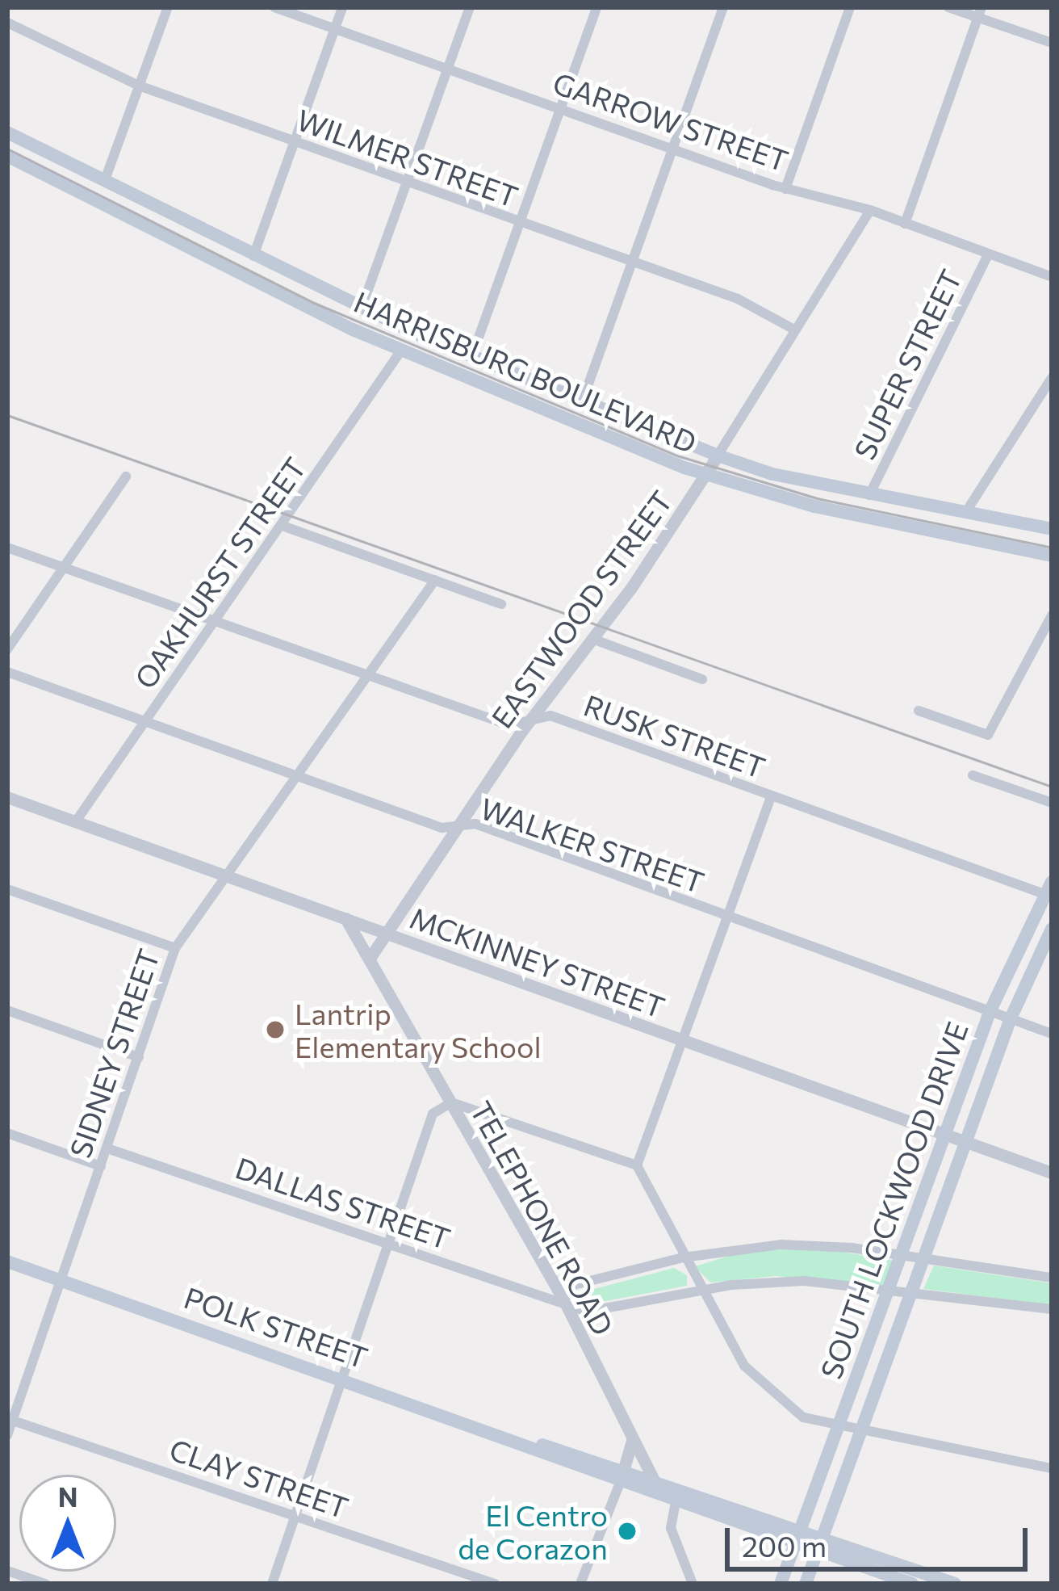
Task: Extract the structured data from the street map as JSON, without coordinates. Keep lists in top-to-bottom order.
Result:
{
  "streets": {
    "main road": ["HARRISBURG BOULEVARD", "SOUTH LOCKWOOD DRIVE", "POLK STREET"],
    "street": [
      "GARROW STREET",
      "WILMER STREET",
      "SUPER STREET",
      "OAKHURST STREET",
      "EASTWOOD STREET",
      "RUSK STREET",
      "WALKER STREET",
      "MCKINNEY STREET",
      "SIDNEY STREET",
      "DALLAS STREET",
      "TELEPHONE ROAD",
      "CLAY STREET"
    ]
  },
  "crossings": [
    ["GARROW STREET", "SUPER STREET"],
    ["GARROW STREET", "EASTWOOD STREET"],
    ["WILMER STREET", "EASTWOOD STREET"],
    ["SUPER STREET", "HARRISBURG BOULEVARD"],
    ["HARRISBURG BOULEVARD", "OAKHURST STREET"],
    ["HARRISBURG BOULEVARD", "EASTWOOD STREET"],
    ["OAKHURST STREET", "RUSK STREET"],
    ["OAKHURST STREET", "WALKER STREET"],
    ["OAKHURST STREET", "MCKINNEY STREET"],
    ["EASTWOOD STREET", "RUSK STREET"],
    ["EASTWOOD STREET", "WALKER STREET"],
    ["EASTWOOD STREET", "MCKINNEY STREET"],
    ["RUSK STREET", "SIDNEY STREET"],
    ["RUSK STREET", "SOUTH LOCKWOOD DRIVE"],
    ["WALKER STREET", "SIDNEY STREET"],
    ["WALKER STREET", "SOUTH LOCKWOOD DRIVE"],
    ["MCKINNEY STREET", "SIDNEY STREET"],
    ["MCKINNEY STREET", "SOUTH LOCKWOOD DRIVE"],
    ["MCKINNEY STREET", "TELEPHONE ROAD"],
    ["SIDNEY STREET", "DALLAS STREET"],
    ["SIDNEY STREET", "POLK STREET"],
    ["SIDNEY STREET", "CLAY STREET"],
    ["SOUTH LOCKWOOD DRIVE", "DALLAS STREET"],
    ["SOUTH LOCKWOOD DRIVE", "POLK STREET"],
    ["DALLAS STREET", "TELEPHONE ROAD"],
    ["TELEPHONE ROAD", "POLK STREET"]
  ],
  "places": ["Lantrip Elementary School", "El Centro de Corazon"],
  "scale_bar": "200 m",
  "north": "top"
}
